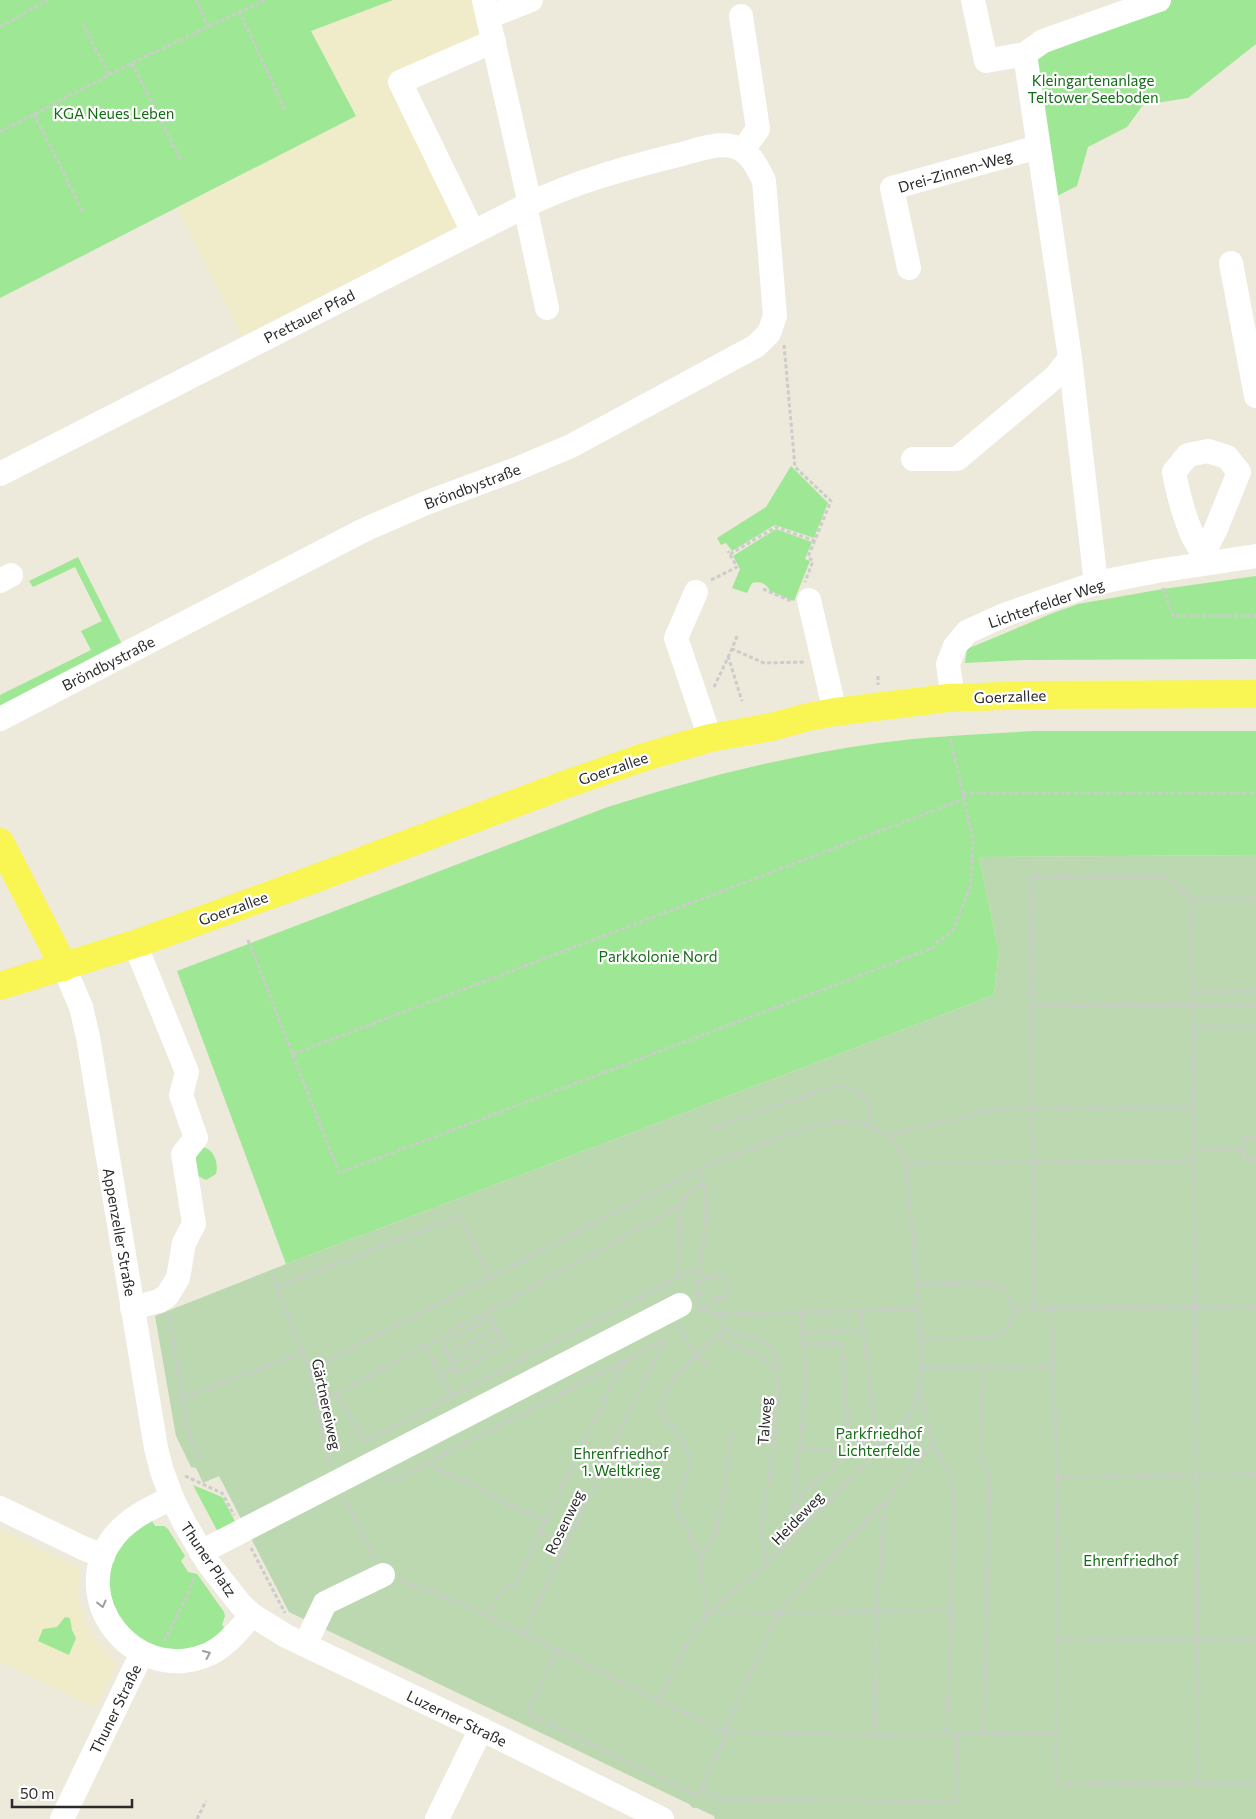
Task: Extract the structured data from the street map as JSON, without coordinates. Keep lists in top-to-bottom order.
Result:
{
  "streets": {
    "main road": ["Goerzallee"],
    "street": [
      "Drei-Zinnen-Weg",
      "Prettauer Pfad",
      "Bröndbystraße",
      "Lichterfelder Weg",
      "Appenzeller Straße",
      "Thuner Platz",
      "Thuner Straße",
      "Luzerner Straße"
    ],
    "path": [
      "Gärtnereiweg",
      "Talweg",
      "Heideweg",
      "Rosenweg"
    ]
  },
  "crossings": [
    ["Lichterfelder Weg", "Goerzallee"],
    ["Goerzallee", "Appenzeller Straße"],
    ["Appenzeller Straße", "Thuner Platz"],
    ["Talweg", "Heideweg"],
    ["Thuner Platz", "Luzerner Straße"]
  ],
  "parks": [
    "Kleingartenanlage Teltower Seeboden",
    "KGA Neues Leben",
    "Parkkolonie Nord",
    "Parkfriedhof Lichterfelde",
    "Ehrenfriedhof 1. Weltkrieg",
    "Ehrenfriedhof"
  ],
  "scale_bar": "50 m"
}
